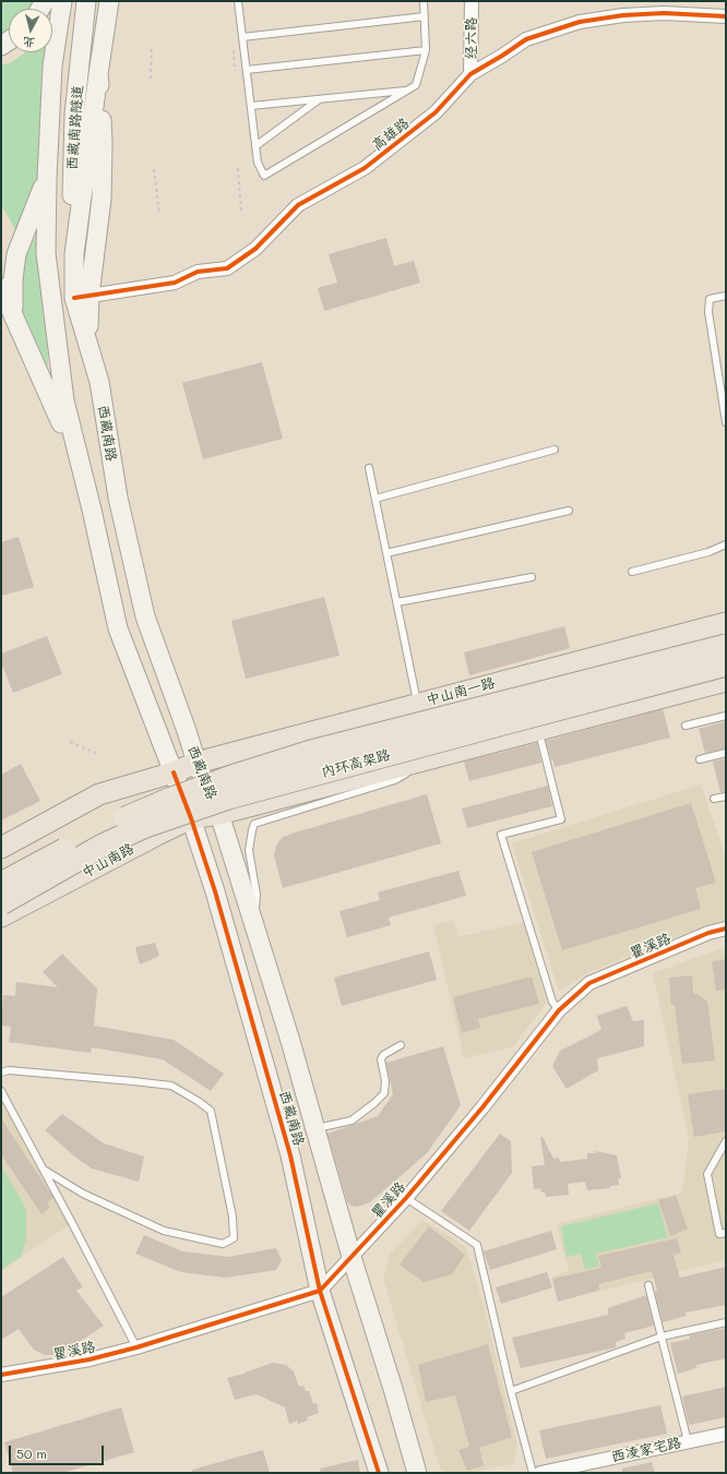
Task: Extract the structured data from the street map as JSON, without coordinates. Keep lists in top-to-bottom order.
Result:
{
  "streets": {
    "highway": ["内环高架路"],
    "main road": [
      "西藏南路隧道",
      "西藏南路",
      "中山南一路",
      "中山南路"
    ],
    "street": [
      "经六路",
      "高雄路",
      "瞿溪路",
      "西凌家宅路"
    ]
  },
  "crossings": [
    ["经六路", "高雄路"],
    ["西藏南路隧道", "西藏南路"],
    ["高雄路", "西藏南路"],
    ["西藏南路", "中山南一路"],
    ["西藏南路", "中山南路"],
    ["西藏南路", "瞿溪路"]
  ],
  "scale_bar": "50 m",
  "north": "bottom"
}
